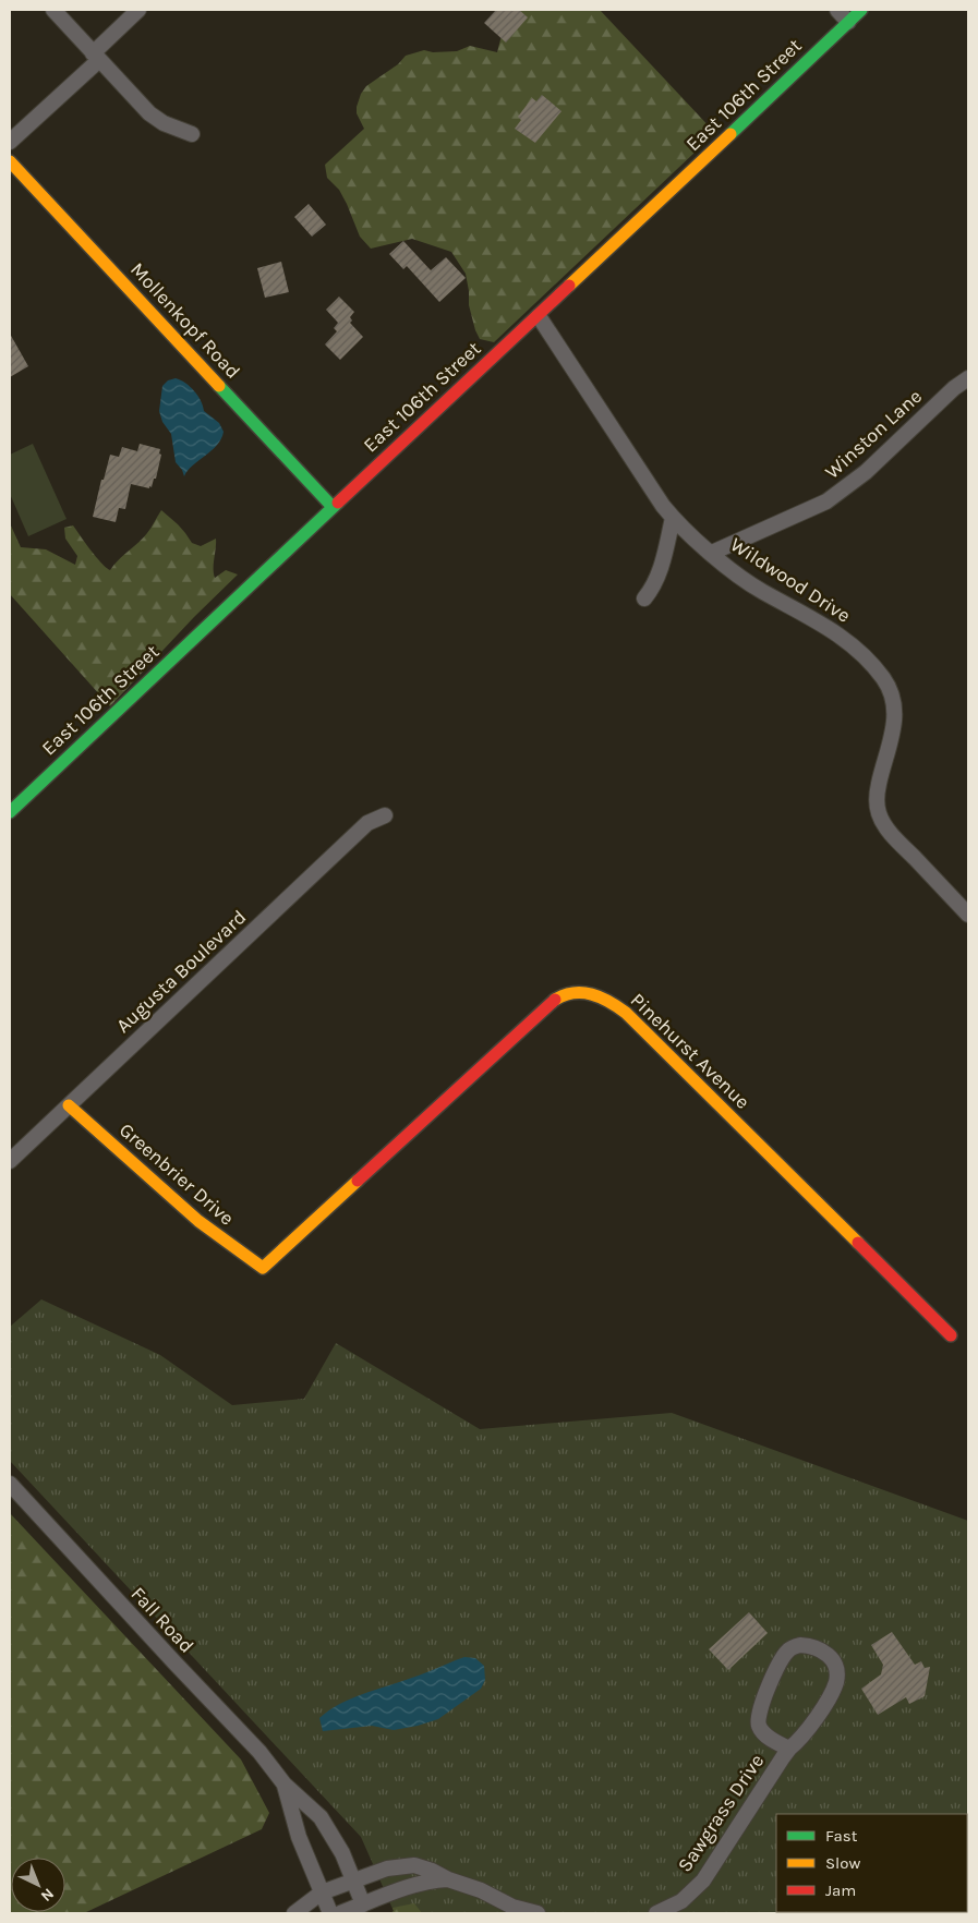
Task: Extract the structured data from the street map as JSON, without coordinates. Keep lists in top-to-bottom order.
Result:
{
  "streets": {
    "street": [
      "East 106th Street",
      "Mollenkopf Road",
      "Winston Lane",
      "Wildwood Drive",
      "Augusta Boulevard",
      "Pinehurst Avenue",
      "Greenbrier Drive",
      "Fall Road",
      "Sawgrass Drive"
    ]
  },
  "crossings": [
    ["East 106th Street", "Mollenkopf Road"],
    ["East 106th Street", "Wildwood Drive"],
    ["Winston Lane", "Wildwood Drive"],
    ["Augusta Boulevard", "Greenbrier Drive"],
    ["Pinehurst Avenue", "Greenbrier Drive"]
  ],
  "legend": ["Fast", "Slow", "Jam"],
  "north": "bottom right"
}
